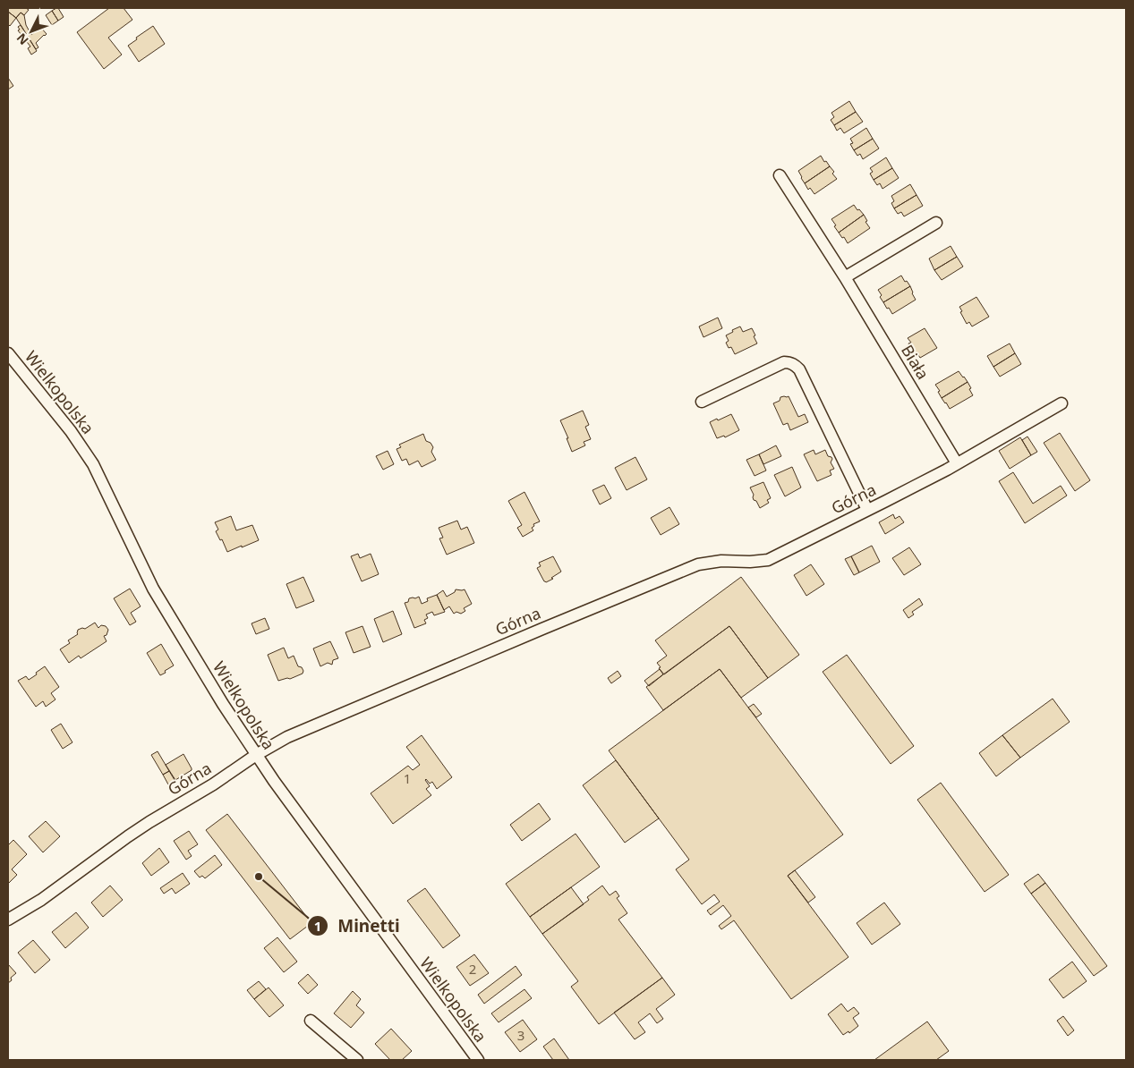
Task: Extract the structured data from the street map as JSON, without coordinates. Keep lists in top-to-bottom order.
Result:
{
  "streets": {
    "street": ["Biała", "Wielkopolska", "Górna"]
  },
  "crossings": [
    ["Biała", "Górna"],
    ["Wielkopolska", "Górna"]
  ],
  "places": ["Minetti"],
  "house_numbers": ["1", "2", "3"],
  "north": "bottom left"
}
